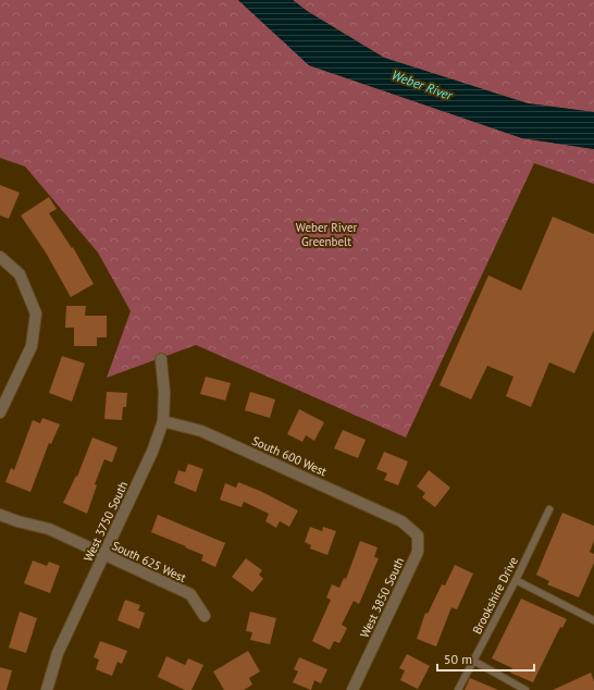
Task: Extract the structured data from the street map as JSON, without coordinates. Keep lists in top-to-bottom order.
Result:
{
  "streets": {
    "street": [
      "South 600 West",
      "West 3750 South",
      "South 625 West",
      "West 3850 South"
    ],
    "lane": ["Brookshire Drive"]
  },
  "crossings": [
    ["South 600 West", "West 3750 South"],
    ["South 600 West", "West 3850 South"],
    ["West 3750 South", "South 625 West"]
  ],
  "water": ["Weber River"],
  "parks": ["Weber River Greenbelt"],
  "scale_bar": "50 m"
}
